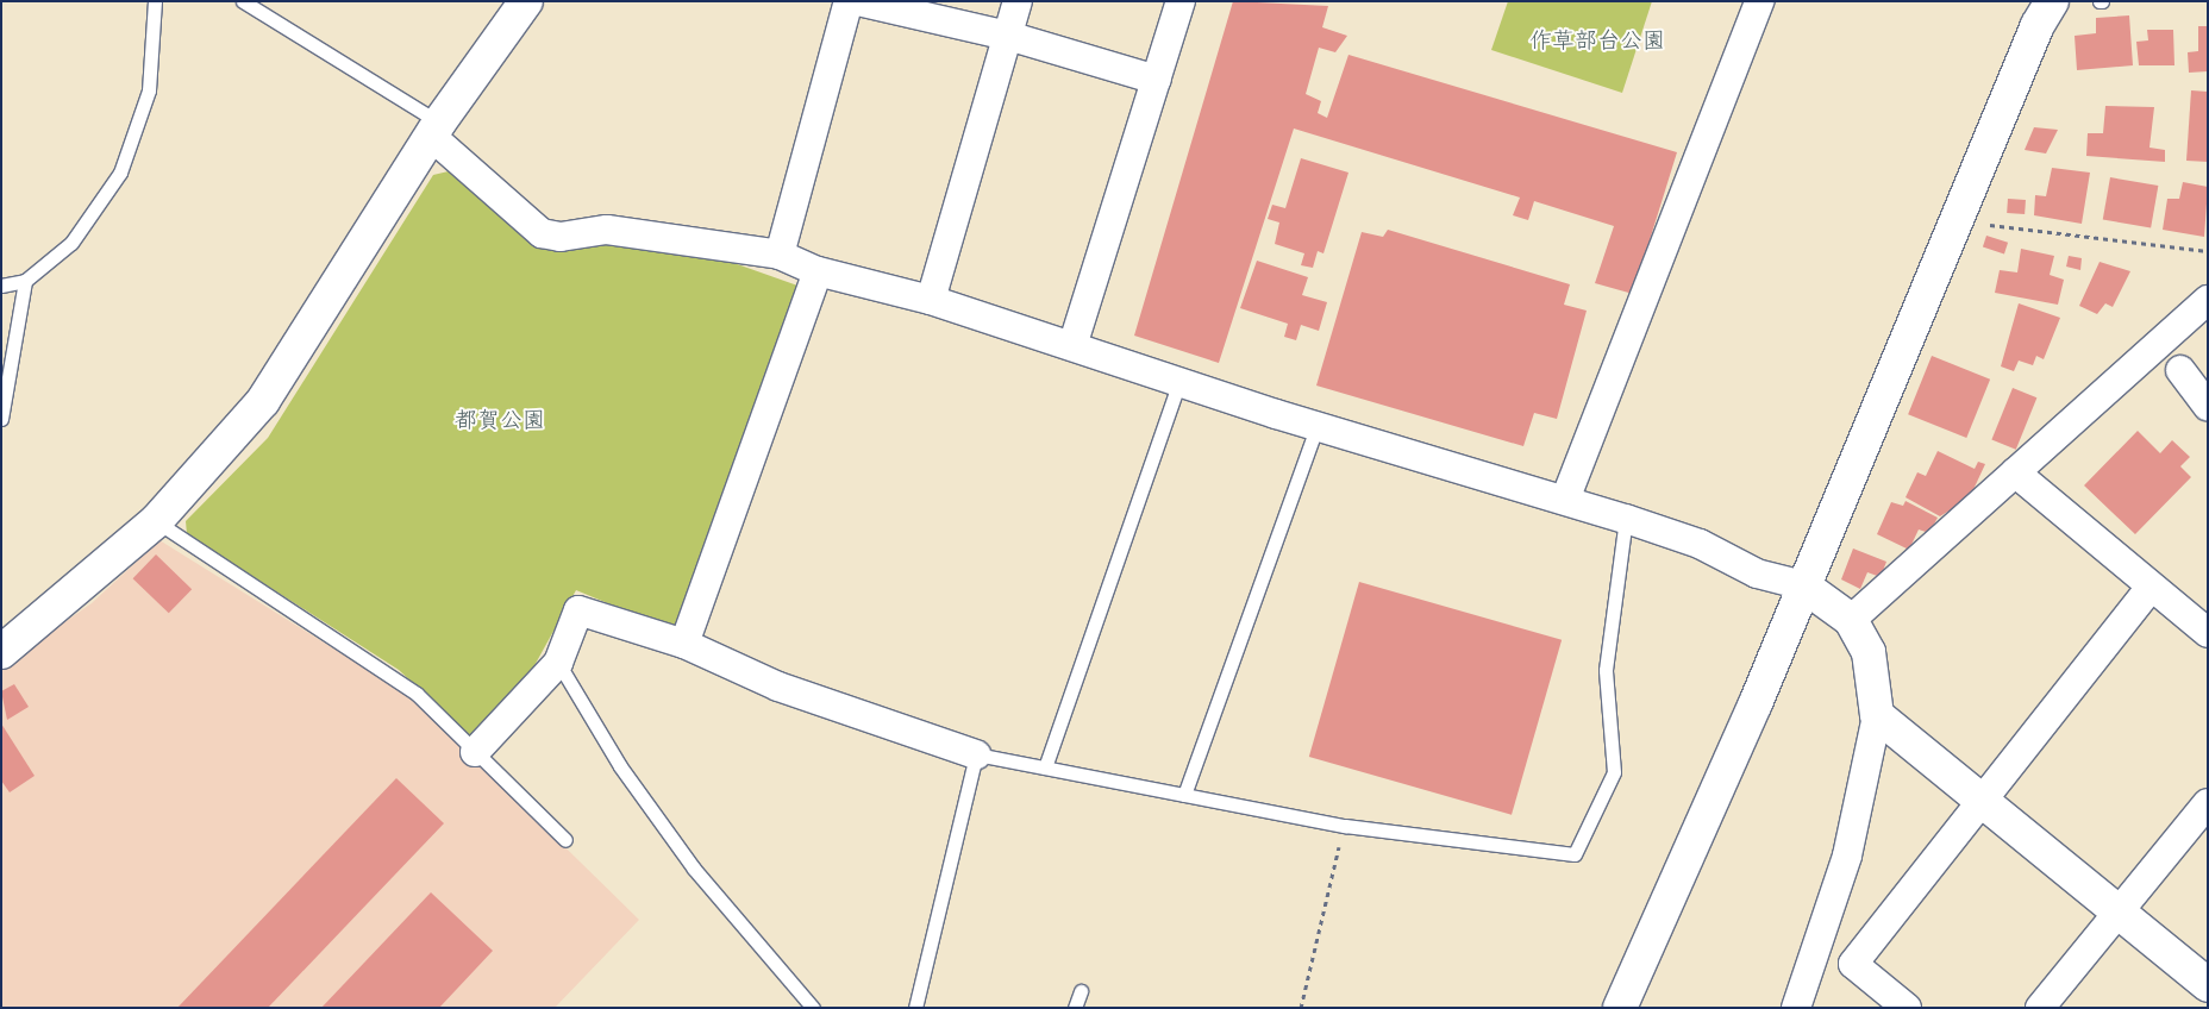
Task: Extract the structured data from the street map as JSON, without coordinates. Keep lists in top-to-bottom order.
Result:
{
  "parks": ["作草部台公園", "都賀公園"]
}
